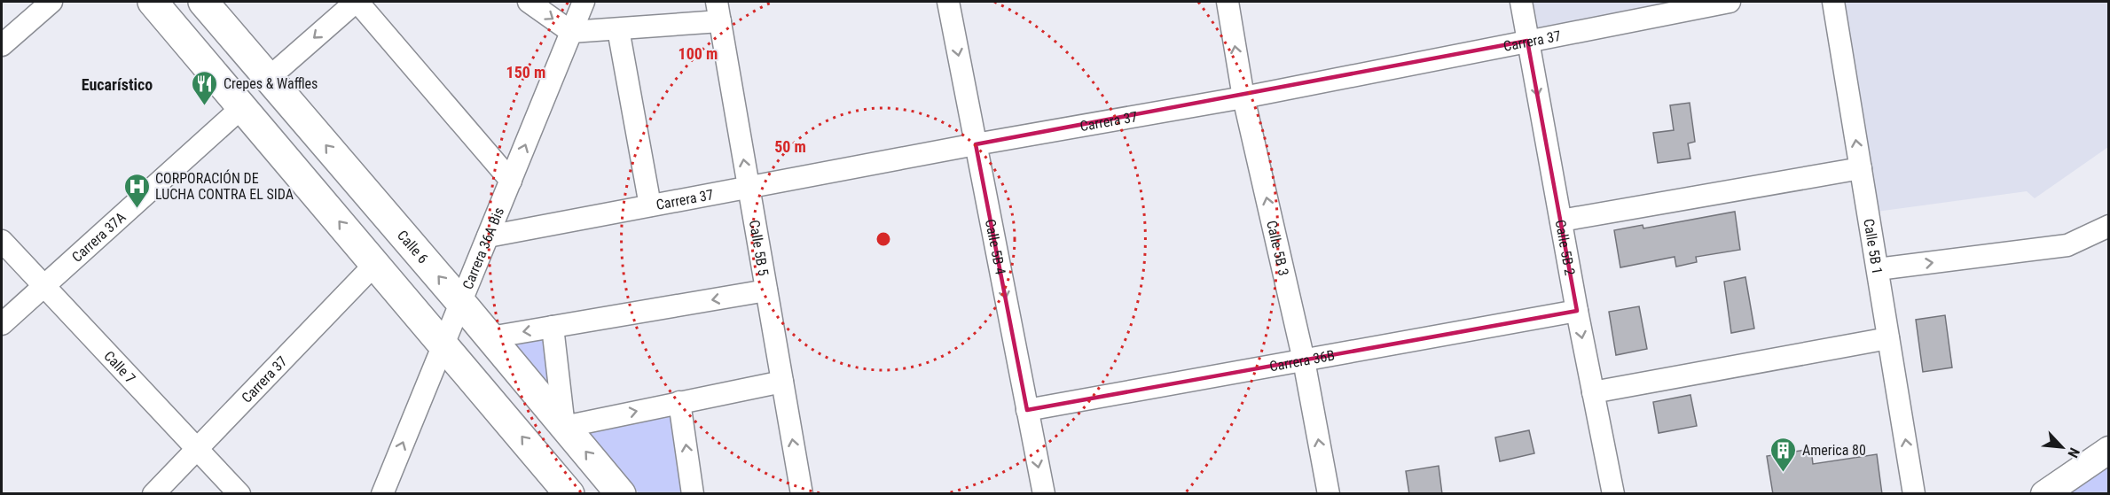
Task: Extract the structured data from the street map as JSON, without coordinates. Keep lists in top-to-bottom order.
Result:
{
  "streets": {
    "main road": ["Calle 6"],
    "street": [
      "Carrera 37",
      "Carrera 37A",
      "Calle 5B 4",
      "Calle 5B 3",
      "Calle 5B 1",
      "Carrera 36A Bis",
      "Calle 5B 5",
      "Calle 5B 2",
      "Carrera 36B",
      "Calle 7"
    ]
  },
  "crossings": [
    ["Carrera 37", "Calle 5B 4"],
    ["Carrera 37", "Calle 5B 3"],
    ["Carrera 37", "Carrera 36A Bis"],
    ["Carrera 37", "Calle 5B 5"],
    ["Carrera 37", "Calle 5B 2"],
    ["Carrera 37", "Calle 7"],
    ["Carrera 37A", "Calle 7"],
    ["Calle 6", "Carrera 36A Bis"],
    ["Calle 5B 4", "Carrera 36B"],
    ["Calle 5B 3", "Carrera 36B"],
    ["Calle 5B 2", "Carrera 36B"]
  ],
  "one_way": [
    "Calle 5B 4",
    "Calle 5B 3",
    "Calle 5B 1",
    "Carrera 36A Bis",
    "Calle 5B 2"
  ],
  "districts": ["Eucarístico"],
  "places": {
    "restaurant": ["Crepes & Waffles"],
    "hospital": ["CORPORACIÓN DE LUCHA CONTRA EL SIDA"],
    "building": ["America 80"]
  },
  "north": "bottom right",
  "rings": ["100 m", "150 m", "50 m"]
}
